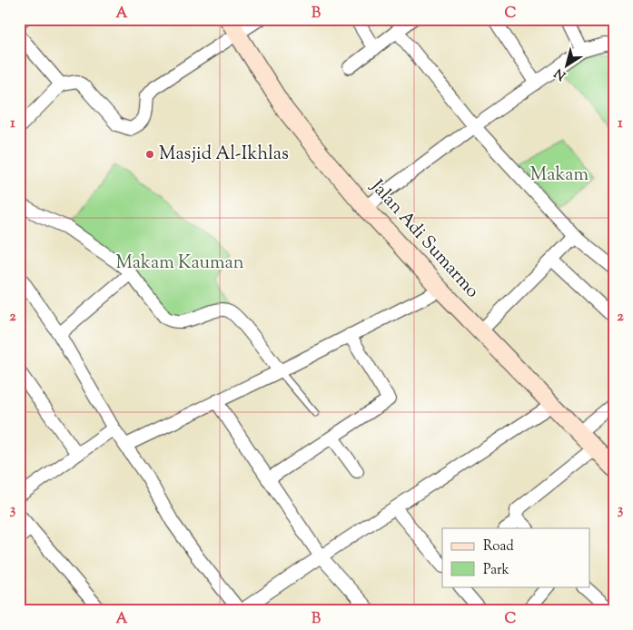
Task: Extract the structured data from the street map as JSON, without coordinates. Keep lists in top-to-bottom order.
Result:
{
  "streets": {
    "main road": ["Jalan Adi Sumarmo"]
  },
  "parks": ["Makam", "Makam Kauman"],
  "places": ["Masjid Al-Ikhlas"],
  "legend": ["Road", "Park"],
  "north": "bottom left",
  "grid": {
    "columns": ["A", "B", "C"],
    "rows": ["1", "2", "3"]
  }
}
